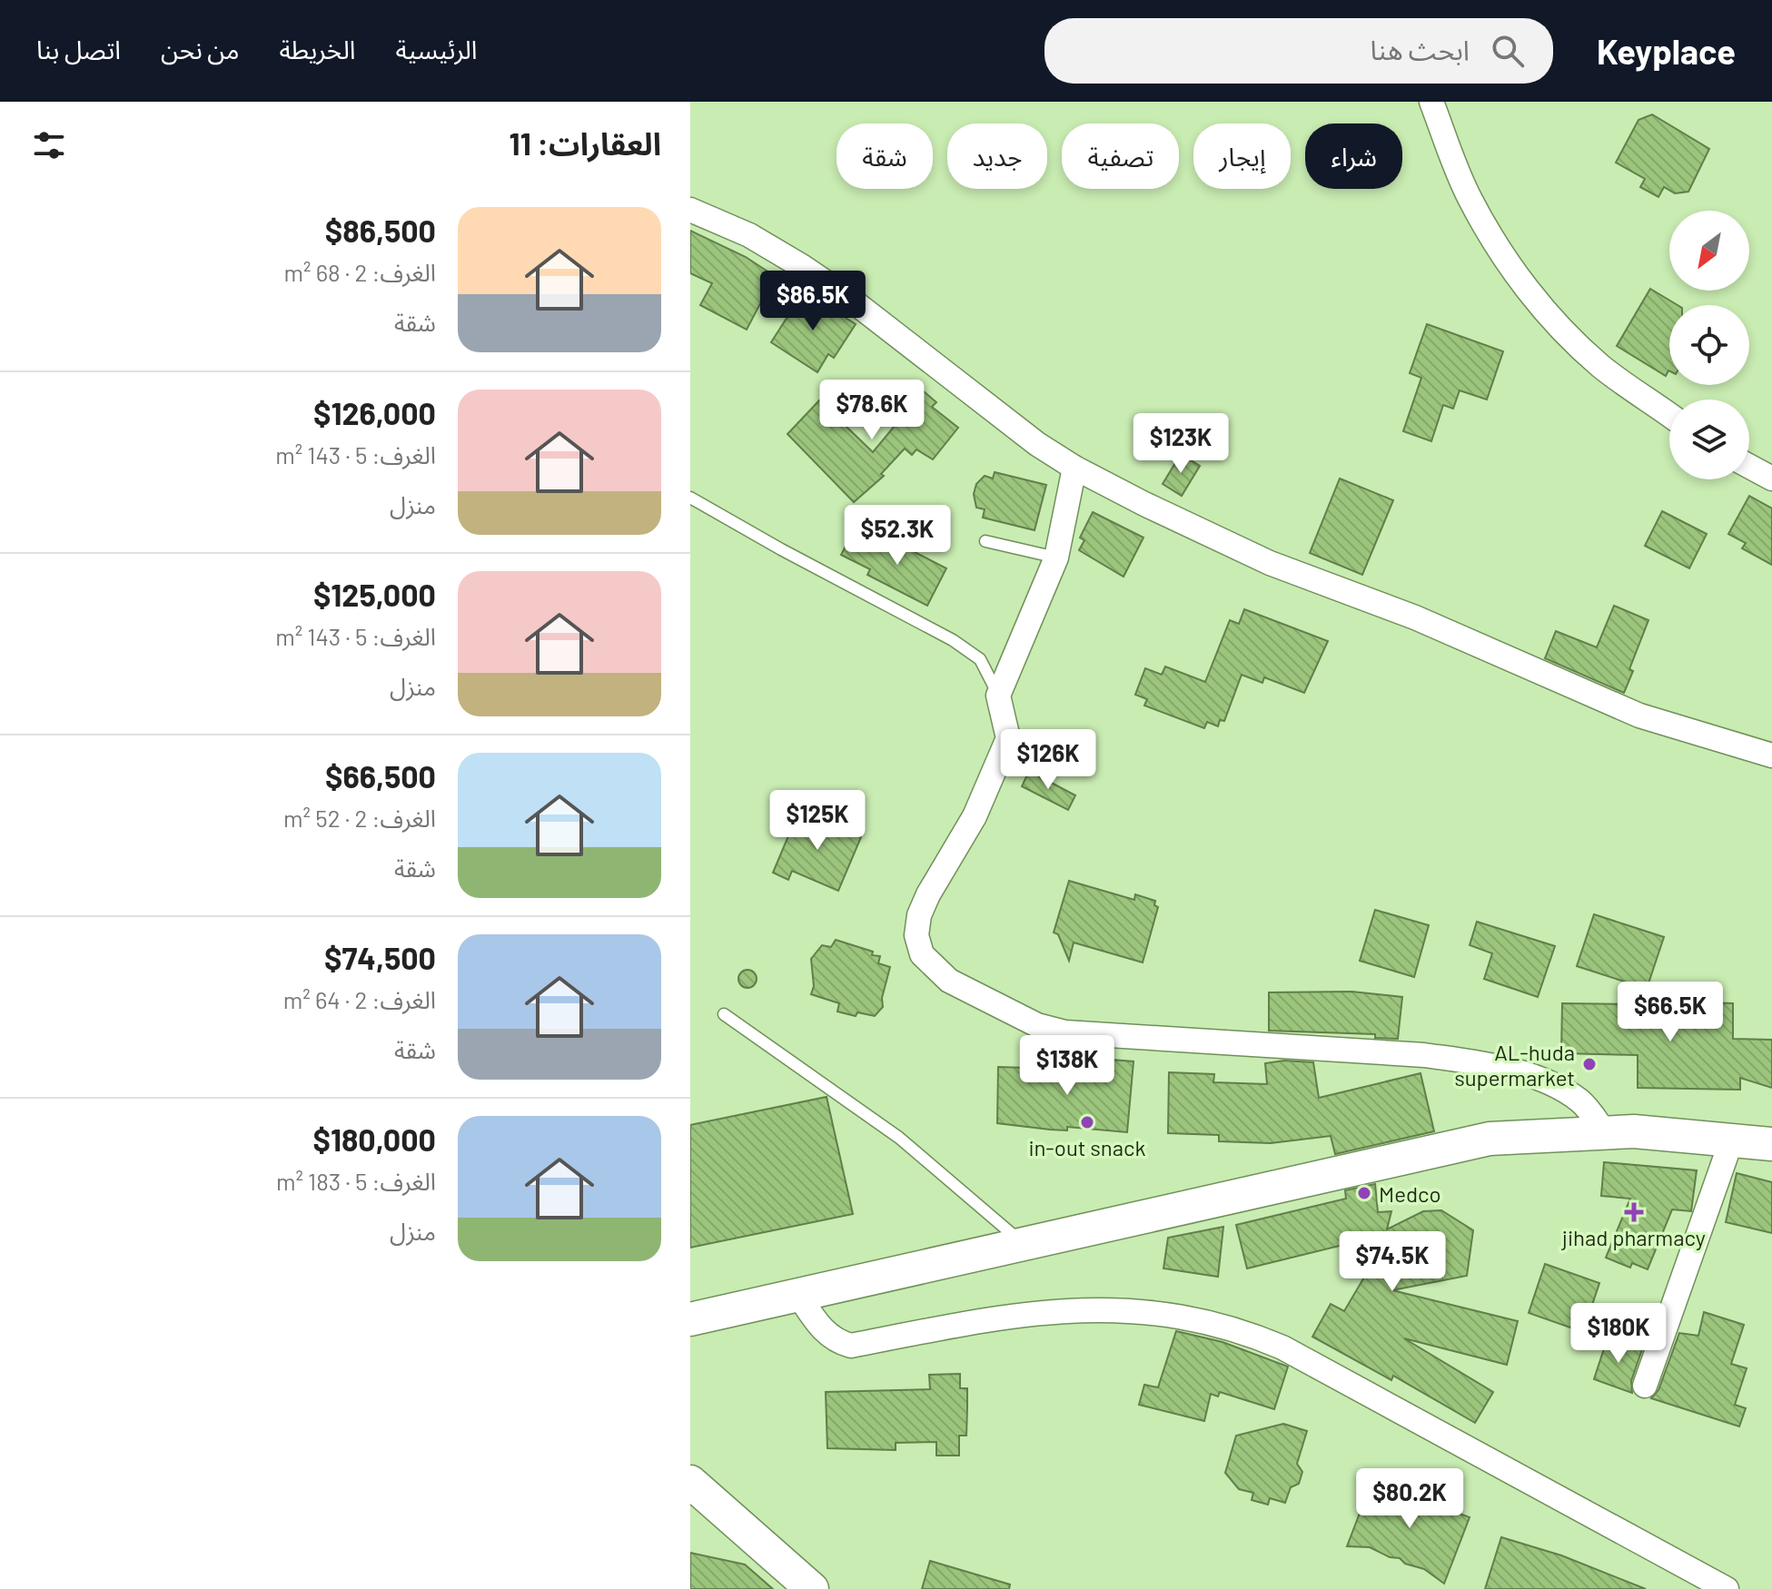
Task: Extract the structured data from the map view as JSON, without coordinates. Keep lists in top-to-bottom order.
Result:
{
  "places": {
    "other": ["AL-huda supermarket", "in-out snack", "Medco"],
    "health": ["jihad pharmacy"]
  },
  "north": "bottom left",
  "page": {
    "header": "Keyplace",
    "search": "ابحث هنا",
    "nav": [
      "الرئيسية",
      "الخريطة",
      "من نحن",
      "اتصل بنا"
    ],
    "heading": "العقارات: 11",
    "chip": [
      "شراء",
      "إيجار",
      "تصفية",
      "جديد",
      "شقة"
    ],
    "list": [
      {
        "name": "$86,500",
        "note": "الغرف: 2 · 68 m² · شقة"
      },
      {
        "name": "$126,000",
        "note": "الغرف: 5 · 143 m² · منزل"
      },
      {
        "name": "$125,000",
        "note": "الغرف: 5 · 143 m² · منزل"
      },
      {
        "name": "$66,500",
        "note": "الغرف: 2 · 52 m² · شقة"
      },
      {
        "name": "$74,500",
        "note": "الغرف: 2 · 64 m² · شقة"
      },
      {
        "name": "$180,000",
        "note": "الغرف: 5 · 183 m² · منزل"
      }
    ],
    "price": [
      "$86.5K",
      "$78.6K",
      "$123K",
      "$52.3K",
      "$126K",
      "$125K",
      "$66.5K",
      "$138K",
      "$74.5K",
      "$180K",
      "$80.2K"
    ]
  }
}
